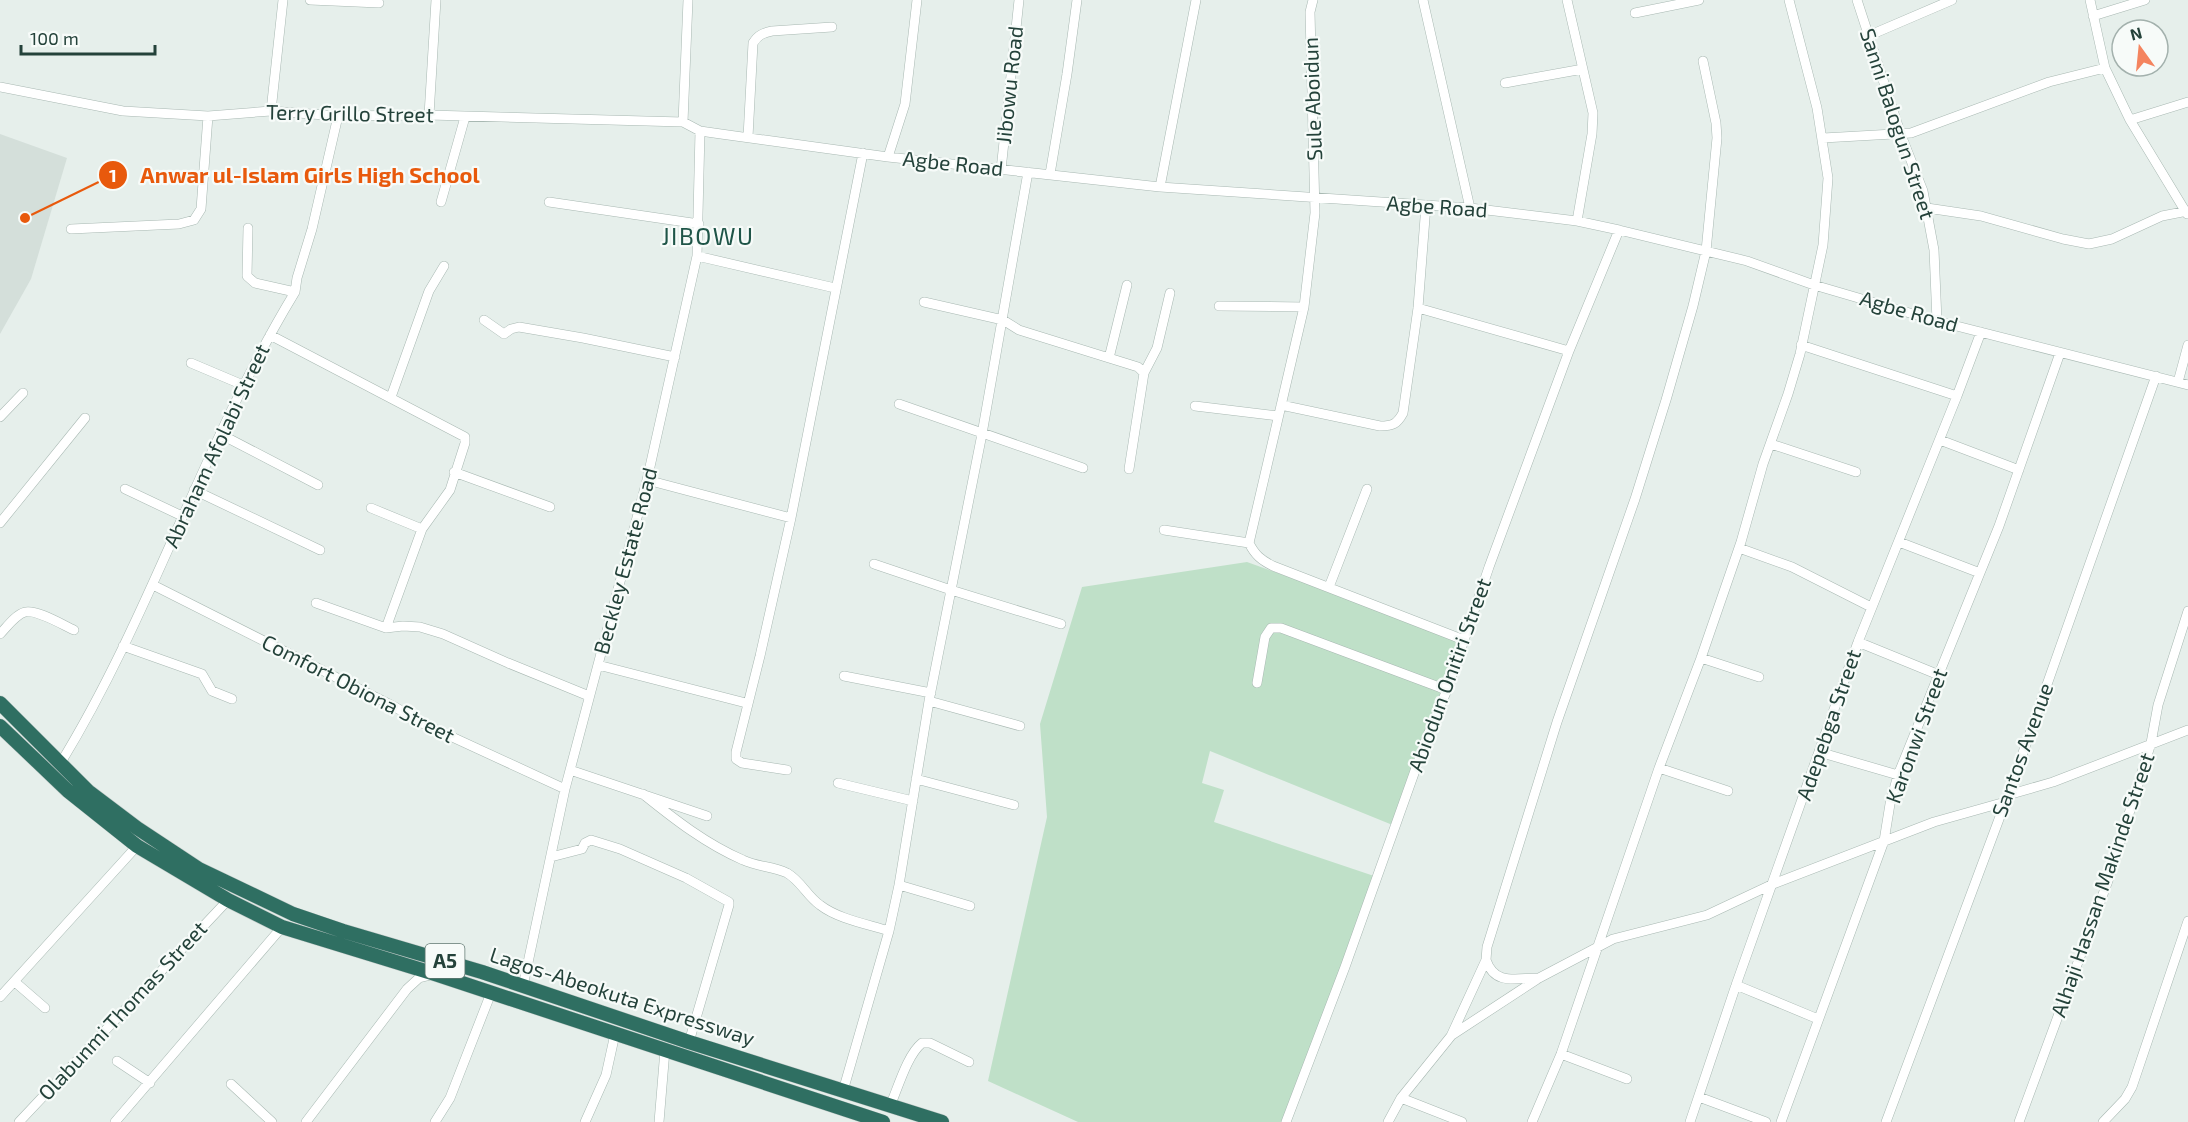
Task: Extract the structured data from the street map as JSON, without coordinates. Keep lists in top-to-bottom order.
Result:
{
  "streets": {
    "highway": ["A5", "Lagos-Abeokuta Expressway"],
    "street": [
      "Jibowu Road",
      "Sule Aboidun",
      "Terry Grillo Street",
      "Sanni Balogun Street",
      "Agbe Road",
      "Abraham Afolabi Street",
      "Beckley Estate Road",
      "Abiodun Onitiri Street",
      "Comfort Obiona Street",
      "Adepebga Street",
      "Karonwi Street",
      "Santos Avenue",
      "Alhaji Hassan Makinde Street",
      "Olabunmi Thomas Street"
    ]
  },
  "crossings": [
    ["Jibowu Road", "Agbe Road"],
    ["Sule Aboidun", "Agbe Road"],
    ["Terry Grillo Street", "Agbe Road"],
    ["Terry Grillo Street", "Abraham Afolabi Street"],
    ["Terry Grillo Street", "Beckley Estate Road"],
    ["Sanni Balogun Street", "Agbe Road"],
    ["Agbe Road", "Beckley Estate Road"],
    ["Agbe Road", "Abiodun Onitiri Street"],
    ["Agbe Road", "Adepebga Street"],
    ["Agbe Road", "Karonwi Street"],
    ["Agbe Road", "Santos Avenue"],
    ["Abraham Afolabi Street", "Comfort Obiona Street"],
    ["Abraham Afolabi Street", "Lagos-Abeokuta Expressway"],
    ["Beckley Estate Road", "Comfort Obiona Street"],
    ["Beckley Estate Road", "Lagos-Abeokuta Expressway"],
    ["Lagos-Abeokuta Expressway", "Olabunmi Thomas Street"]
  ],
  "districts": ["JIBOWU"],
  "places": ["Anwar ul-Islam Girls High School"],
  "scale_bar": "100 m",
  "north": "top"
}
